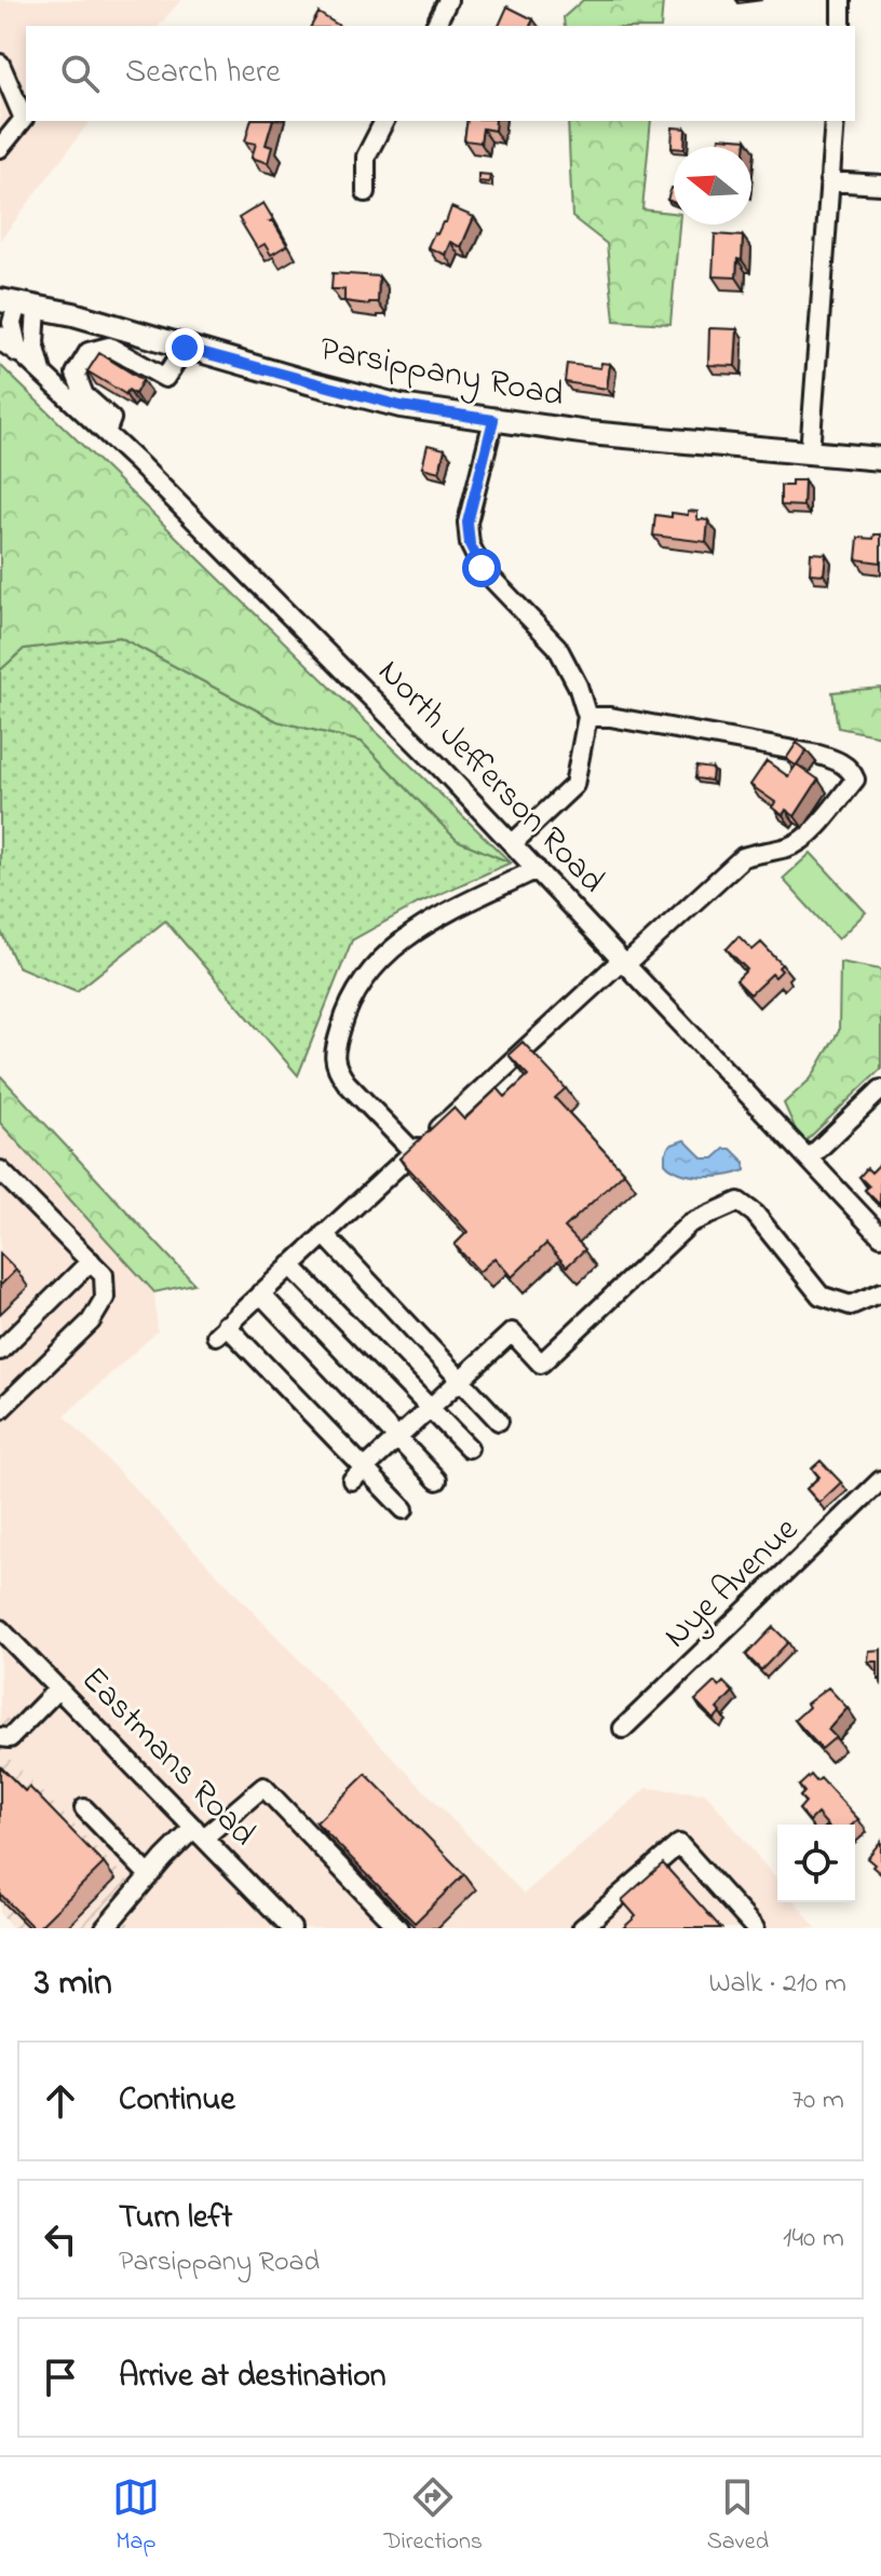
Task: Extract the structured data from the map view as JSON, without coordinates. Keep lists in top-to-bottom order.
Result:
{
  "streets": {
    "main road": ["Parsippany Road"],
    "street": ["North Jefferson Road", "Nye Avenue", "Eastmans Road"]
  },
  "crossings": [
    ["Parsippany Road", "North Jefferson Road"]
  ],
  "north": "left",
  "page": {
    "search": "Search here",
    "heading": ["3 min", "Walk · 210 m"],
    "list": [
      ["Continue", "70 m"],
      ["Turn left", "Parsippany Road", "140 m"],
      "Arrive at destination"
    ],
    "nav": ["Map", "Directions", "Saved"]
  }
}
